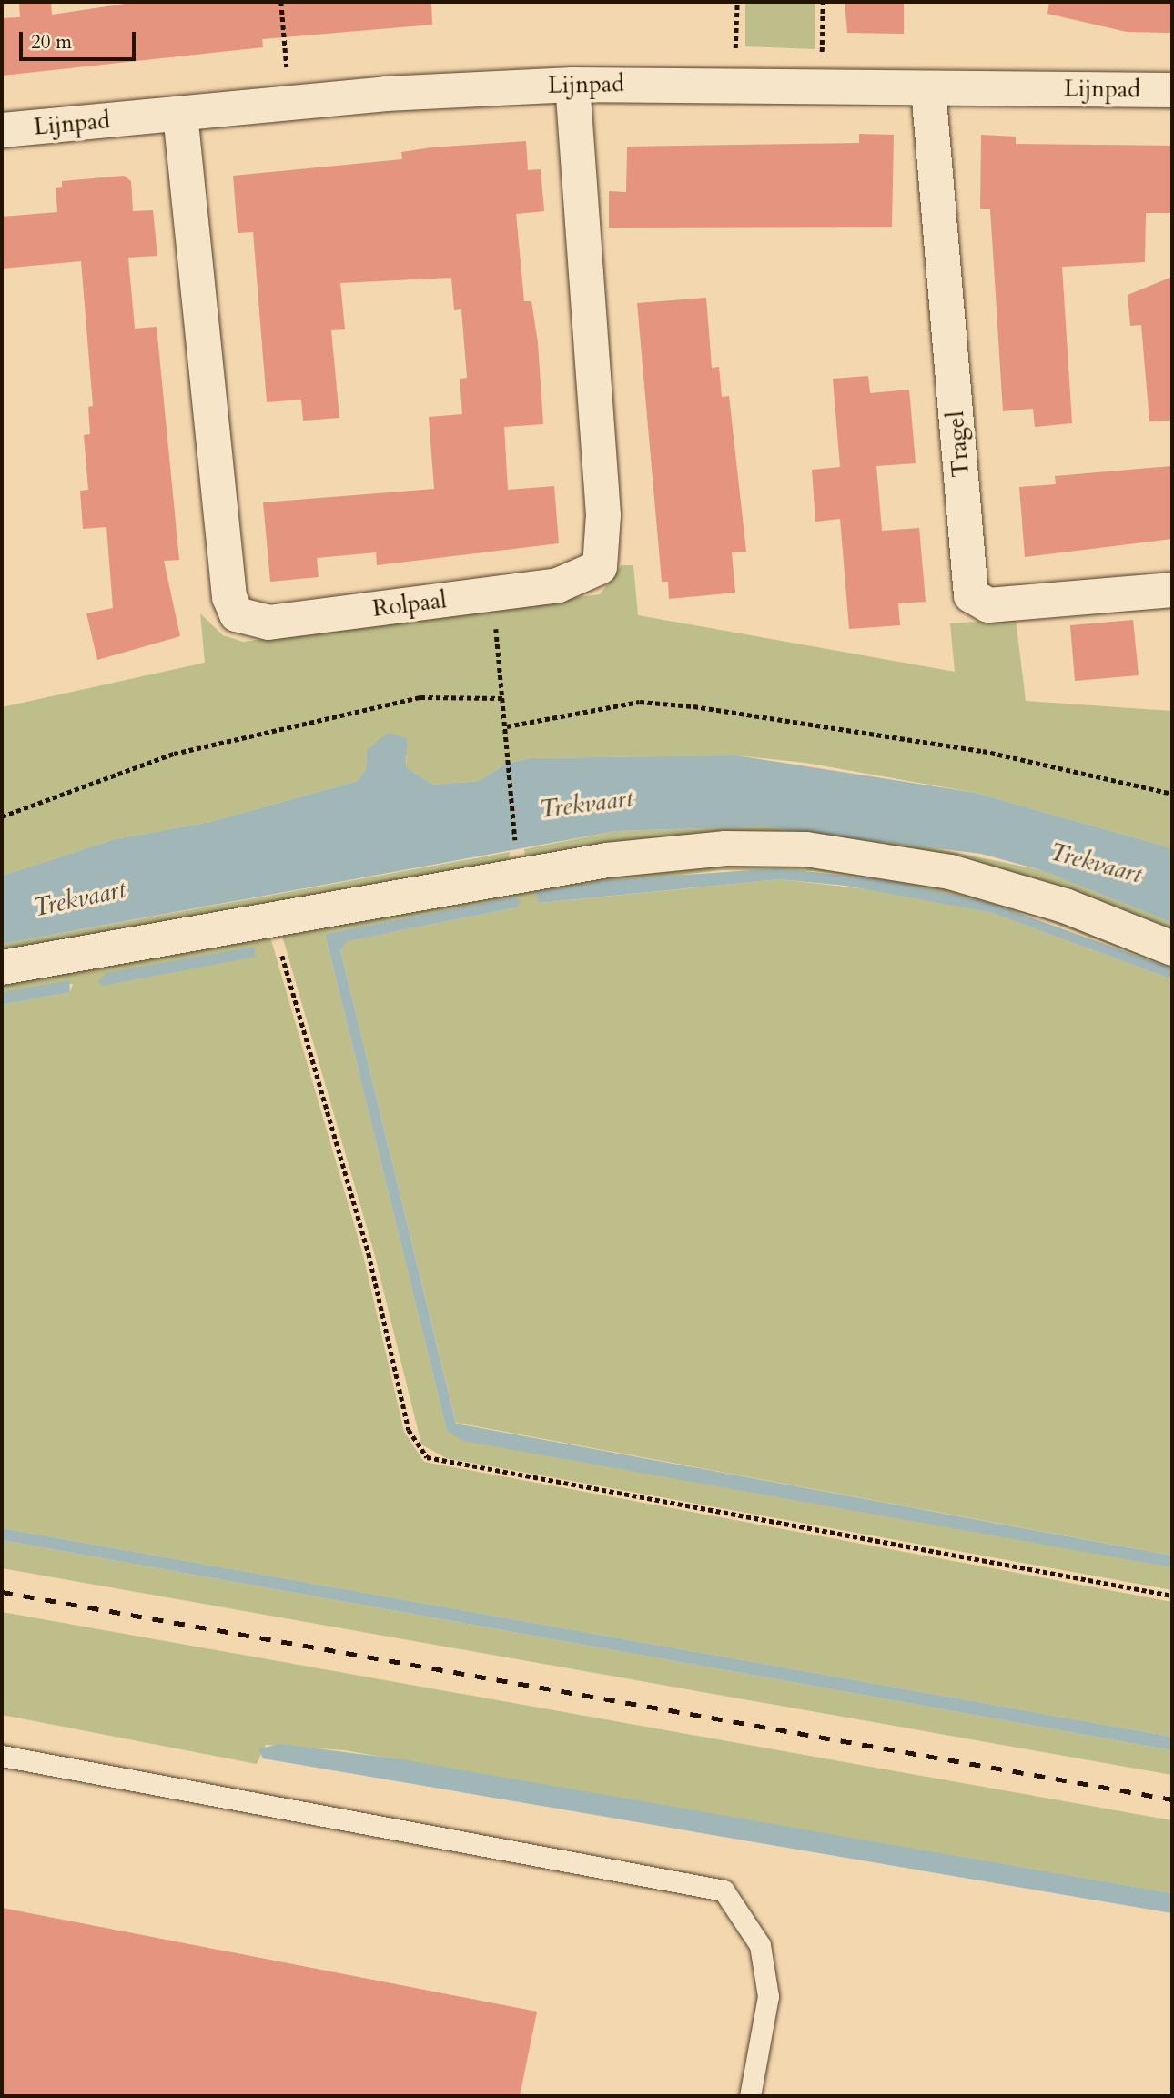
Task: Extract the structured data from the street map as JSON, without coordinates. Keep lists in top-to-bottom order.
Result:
{
  "streets": {
    "street": ["Lijnpad", "Tragel", "Rolpaal"]
  },
  "crossings": [
    ["Lijnpad", "Tragel"],
    ["Lijnpad", "Rolpaal"]
  ],
  "water": ["Trekvaart"],
  "scale_bar": "20 m"
}
